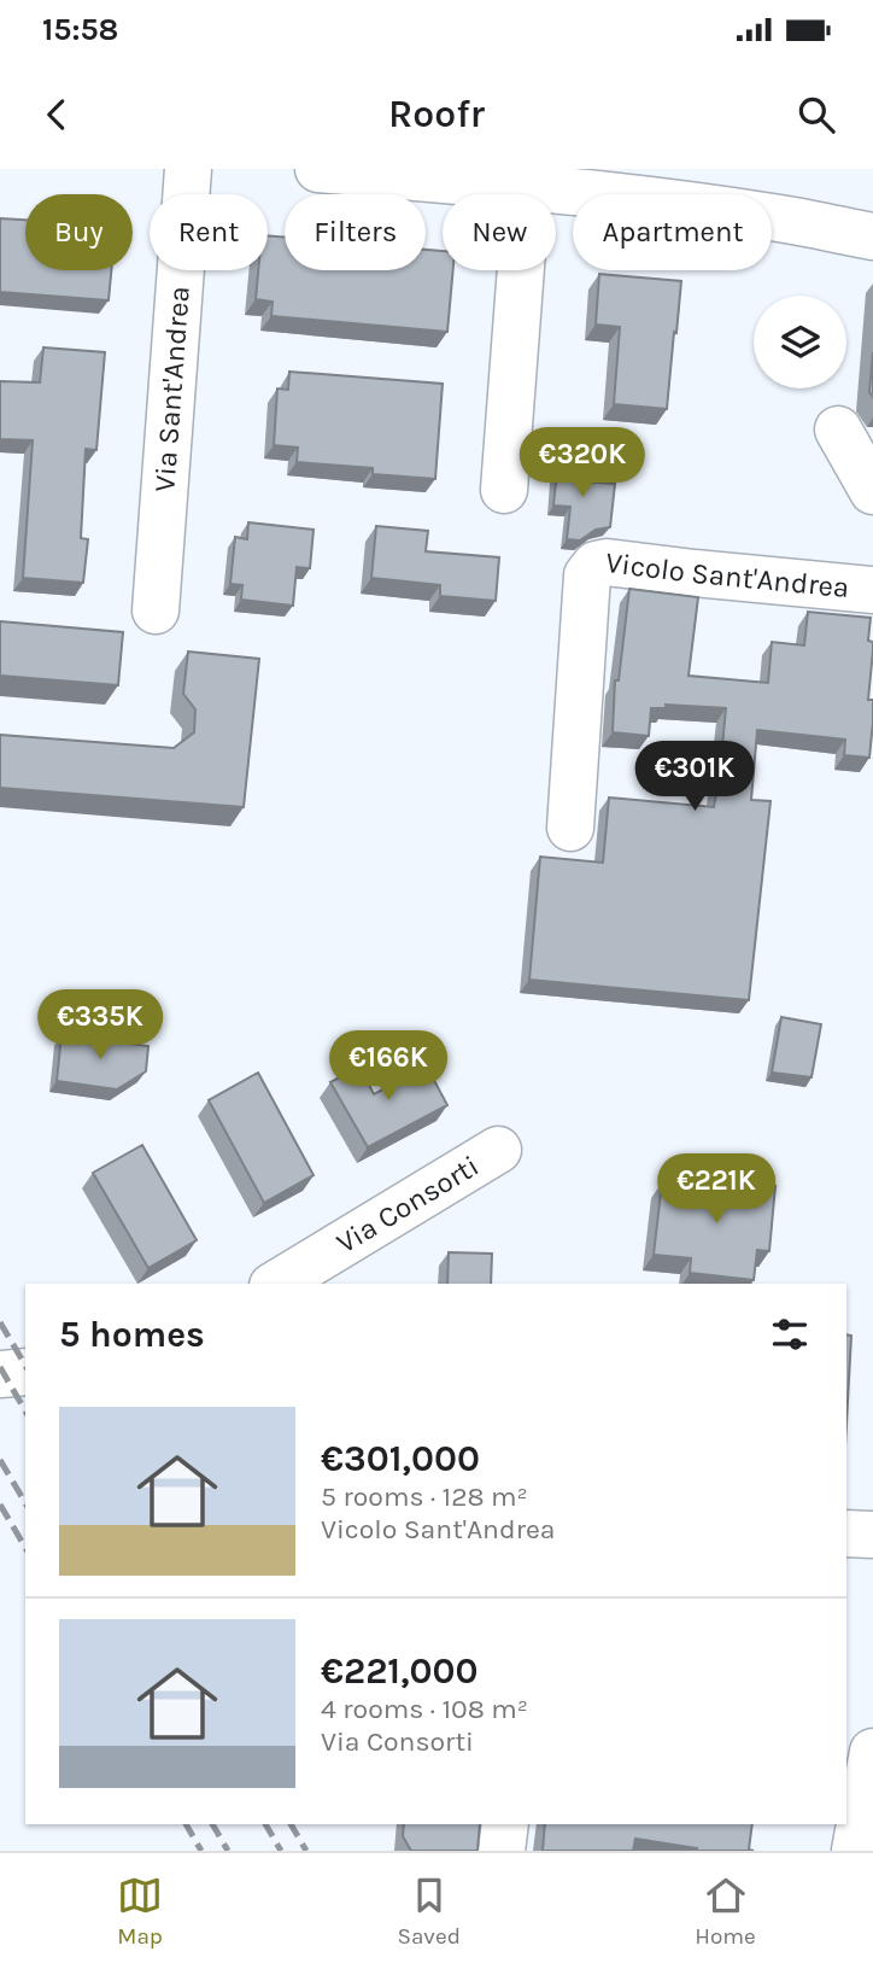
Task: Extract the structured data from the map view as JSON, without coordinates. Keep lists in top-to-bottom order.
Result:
{
  "streets": {
    "street": ["Via Sant'Andrea", "Vicolo Sant'Andrea", "Via Consorti"]
  },
  "page": {
    "status": "15:58",
    "header": "Roofr",
    "chip": [
      "Buy",
      "Rent",
      "Filters",
      "New",
      "Apartment"
    ],
    "price": [
      "€320K",
      "€301K",
      "€335K",
      "€166K",
      "€221K"
    ],
    "heading": "5 homes",
    "list": [
      {
        "name": "€301,000",
        "note": "5 rooms · 128 m² · Vicolo Sant'Andrea"
      },
      {
        "name": "€221,000",
        "note": "4 rooms · 108 m² · Via Consorti"
      }
    ],
    "tabs": ["Map", "Saved", "Home"]
  }
}
